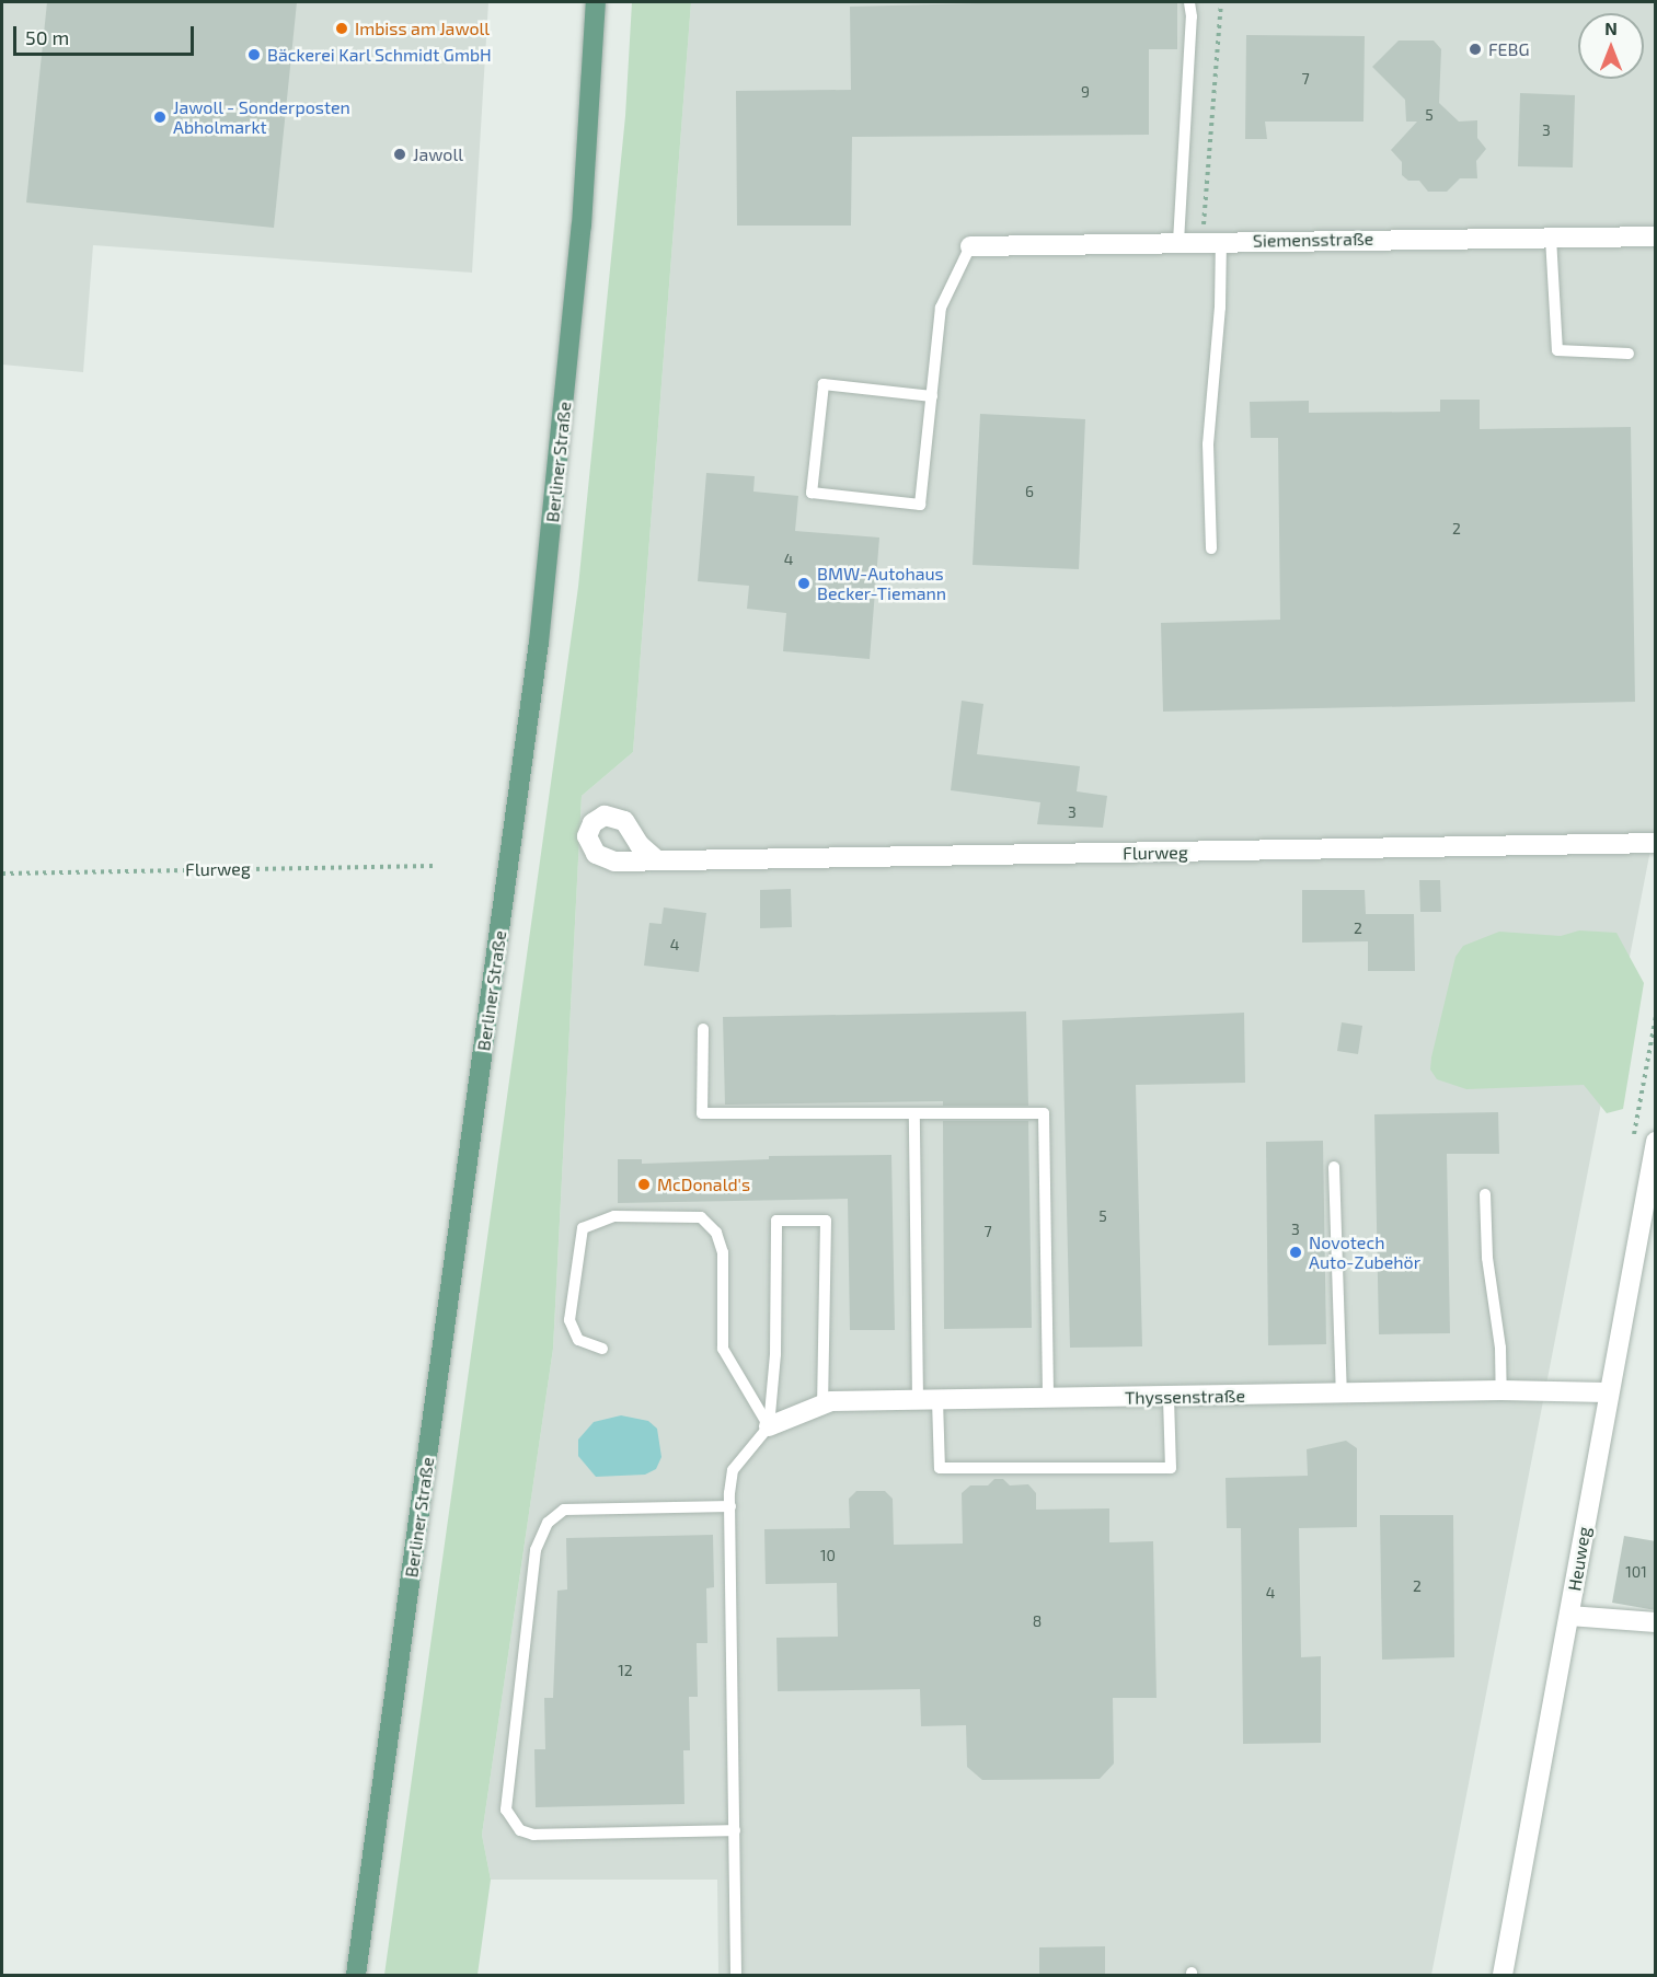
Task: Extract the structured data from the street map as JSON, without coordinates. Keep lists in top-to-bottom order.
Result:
{
  "streets": {
    "main road": ["Berliner Straße"],
    "street": [
      "Siemensstraße",
      "Flurweg",
      "Thyssenstraße",
      "Heuweg"
    ]
  },
  "crossings": [
    ["Thyssenstraße", "Heuweg"]
  ],
  "places": [
    "Imbiss am Jawoll",
    "FEBG",
    "Bäckerei Karl Schmidt GmbH",
    "Jawoll - Sonderposten Abholmarkt",
    "Jawoll",
    "BMW-Autohaus Becker-Tiemann",
    "McDonald's",
    "Novotech Auto-Zubehör"
  ],
  "house_numbers": [
    "7",
    "9",
    "5",
    "3",
    "6",
    "2",
    "4",
    "3",
    "2",
    "4",
    "5",
    "3",
    "7",
    "10",
    "101",
    "2",
    "4",
    "8",
    "12"
  ],
  "scale_bar": "50 m",
  "north": "top"
}
